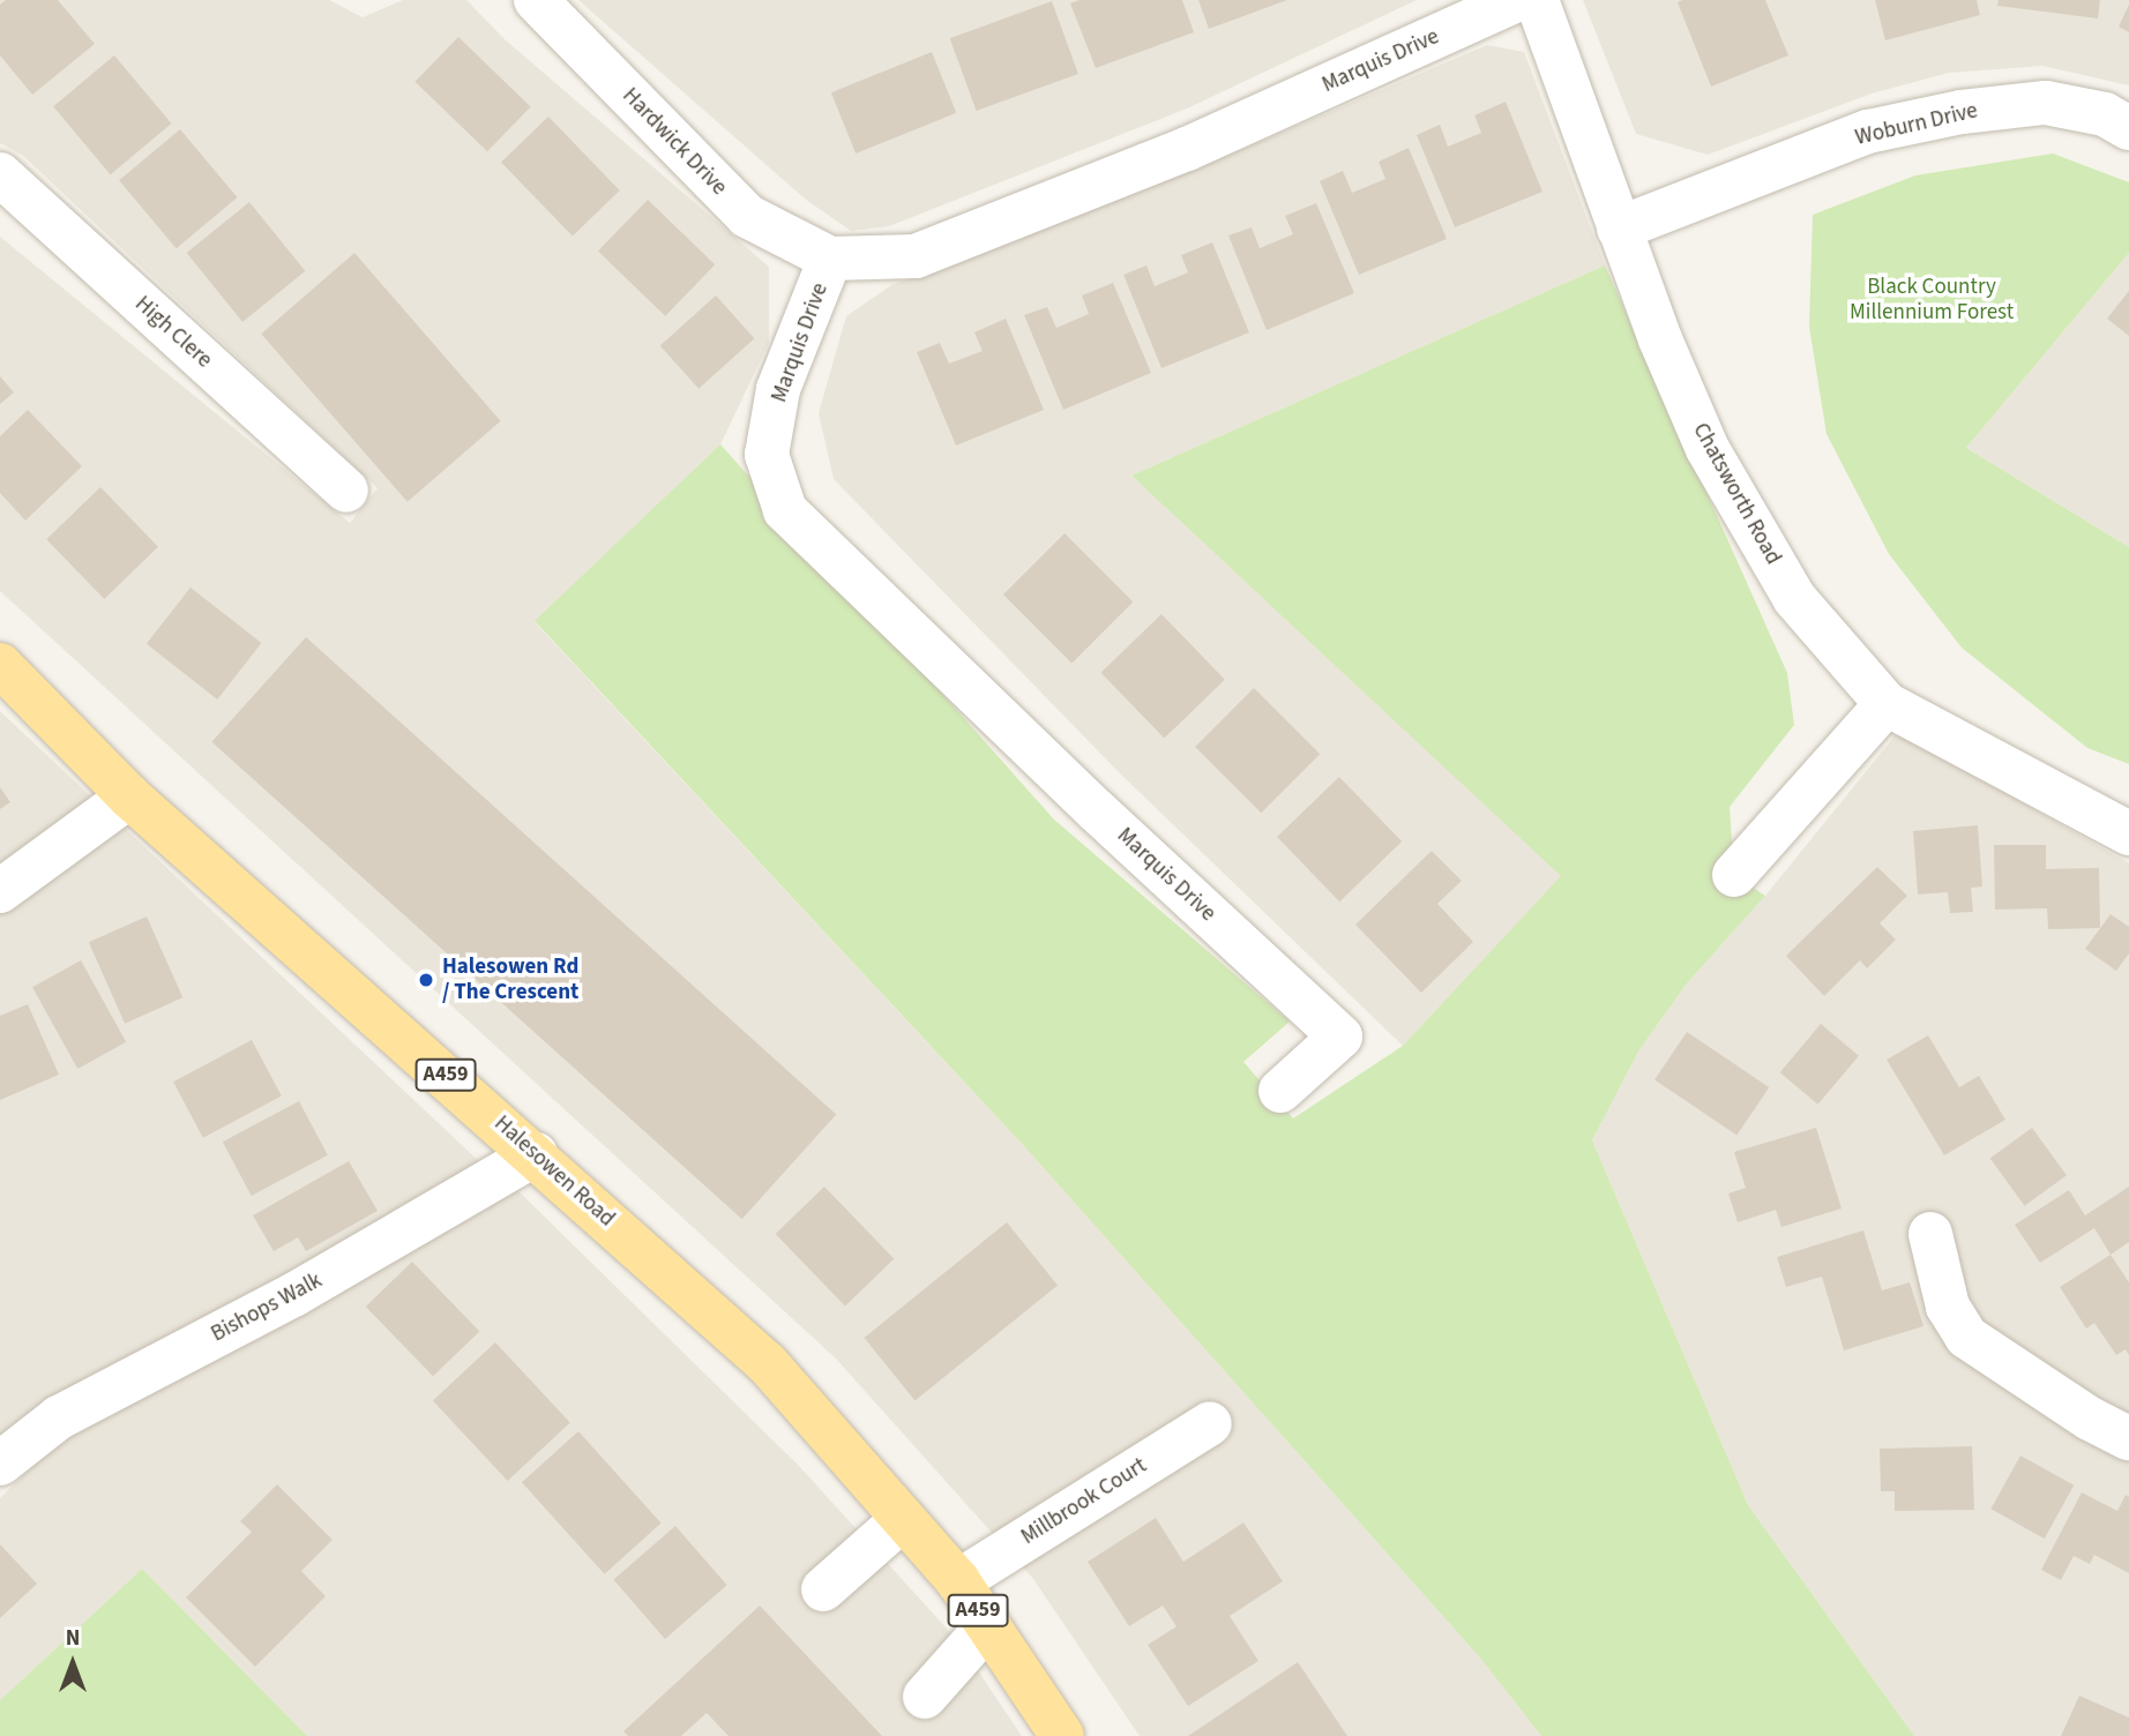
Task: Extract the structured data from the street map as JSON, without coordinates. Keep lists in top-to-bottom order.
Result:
{
  "streets": {
    "main road": ["A459", "Halesowen Road"],
    "street": [
      "Marquis Drive",
      "Woburn Drive",
      "Hardwick Drive",
      "High Clere",
      "Chatsworth Road",
      "Bishops Walk",
      "Millbrook Court"
    ]
  },
  "crossings": [
    ["Marquis Drive", "Hardwick Drive"],
    ["Woburn Drive", "Chatsworth Road"],
    ["A459", "Halesowen Road"],
    ["A459", "Millbrook Court"],
    ["Halesowen Road", "Bishops Walk"]
  ],
  "parks": ["Black Country Millennium Forest"],
  "places": ["Halesowen Rd / The Crescent"],
  "north": "top"
}
